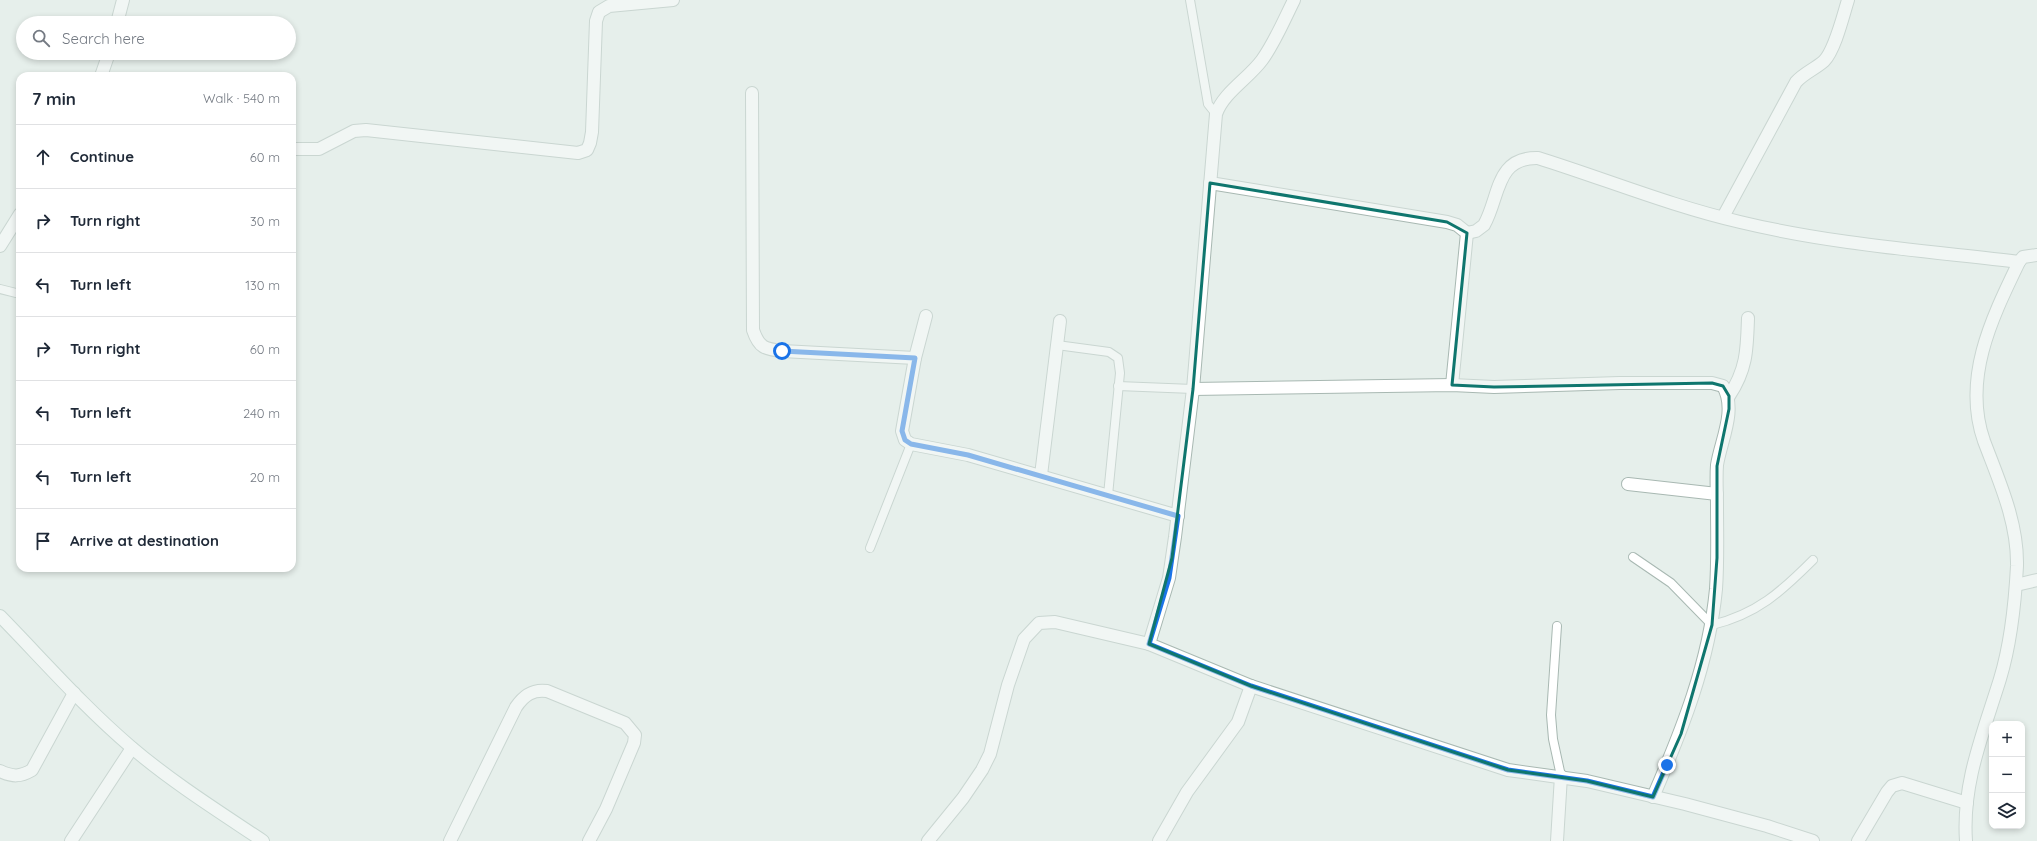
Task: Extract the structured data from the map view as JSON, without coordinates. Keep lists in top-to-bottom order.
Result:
{
  "page": {
    "search": "Search here",
    "heading": ["7 min", "Walk · 540 m"],
    "list": [
      ["Continue", "60 m"],
      ["Turn right", "30 m"],
      ["Turn left", "130 m"],
      ["Turn right", "60 m"],
      ["Turn left", "240 m"],
      ["Turn left", "20 m"],
      "Arrive at destination"
    ],
    "map_buttons": ["+", "−"]
  }
}
